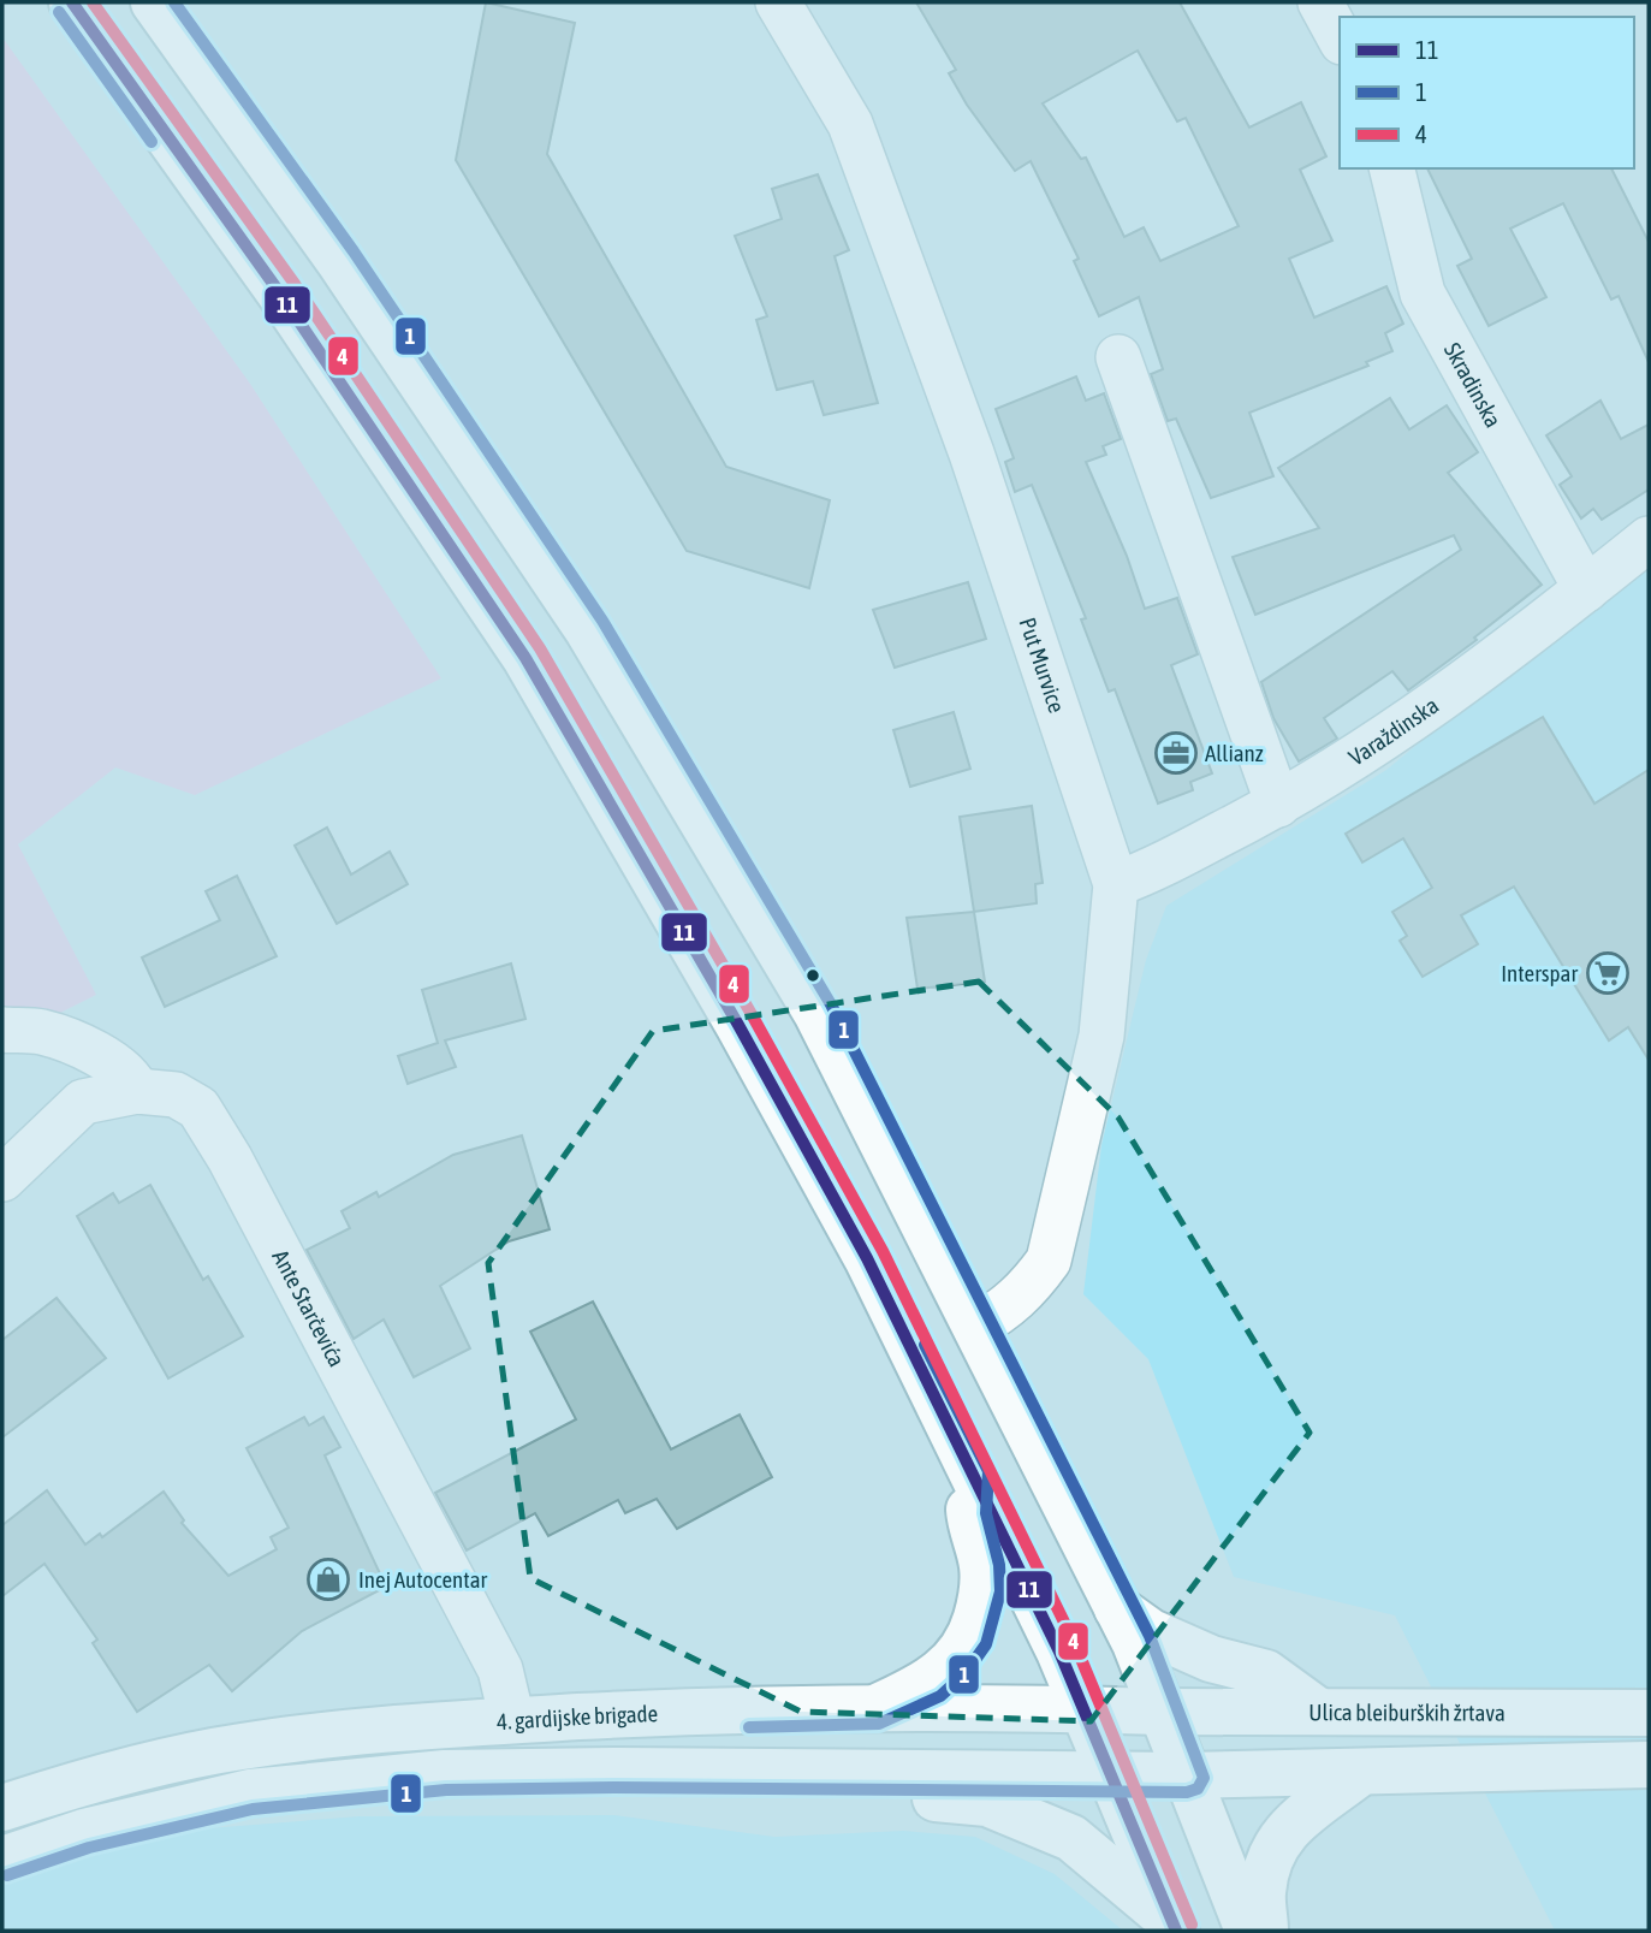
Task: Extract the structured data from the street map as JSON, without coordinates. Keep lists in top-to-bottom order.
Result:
{
  "streets": {
    "main road": ["Ulica bleiburških žrtava", "4. gardijske brigade"],
    "street": [
      "Skradinska",
      "Put Murvice",
      "Varaždinska",
      "Ante Starčevića"
    ]
  },
  "crossings": [
    ["Skradinska", "Varaždinska"],
    ["Put Murvice", "Varaždinska"],
    ["Ante Starčevića", "4. gardijske brigade"],
    ["Ulica bleiburških žrtava", "4. gardijske brigade"]
  ],
  "places": {
    "office": ["Allianz"],
    "supermarket": ["Interspar"],
    "shop": ["Inej Autocentar"]
  },
  "lines": ["transit line 11", "transit line 1", "transit line 4"],
  "legend": ["11", "1", "4"]
}
